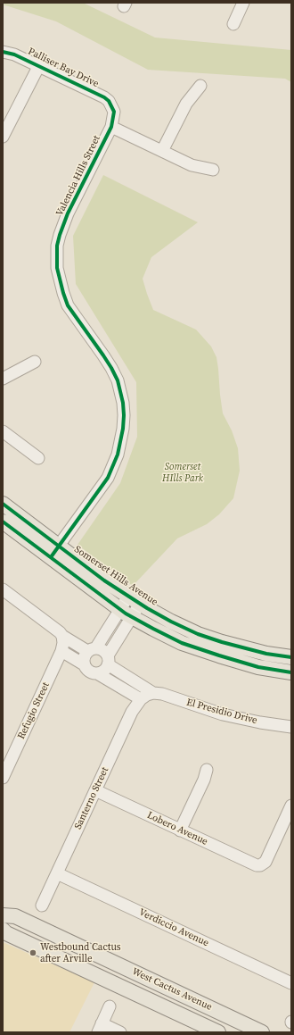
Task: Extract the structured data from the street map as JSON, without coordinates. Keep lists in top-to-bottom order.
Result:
{
  "streets": {
    "main road": ["Somerset Hills Avenue", "West Cactus Avenue"],
    "street": [
      "Palliser Bay Drive",
      "Valencia Hills Street",
      "Refugio Street",
      "El Presidio Drive",
      "Santerno Street",
      "Lobero Avenue",
      "Verdiccio Avenue"
    ]
  },
  "crossings": [
    ["Palliser Bay Drive", "Valencia Hills Street"],
    ["Valencia Hills Street", "Somerset Hills Avenue"],
    ["El Presidio Drive", "Santerno Street"],
    ["Santerno Street", "Lobero Avenue"],
    ["Santerno Street", "Verdiccio Avenue"]
  ],
  "parks": ["Somerset HIlls Park"],
  "places": ["Westbound Cactus after Arville"]
}
